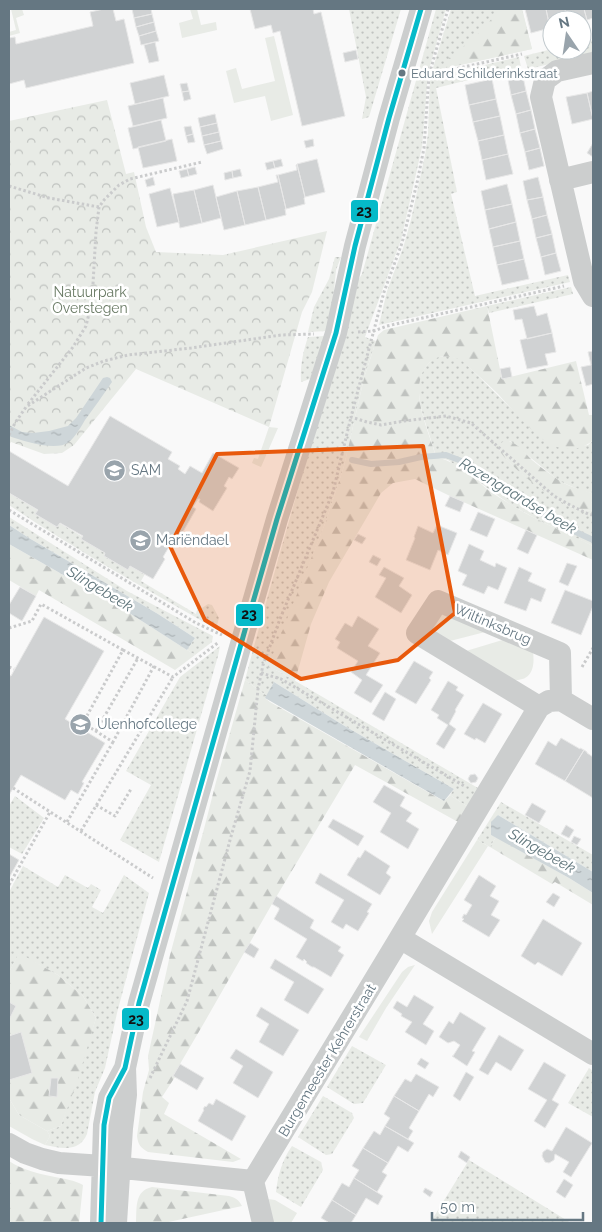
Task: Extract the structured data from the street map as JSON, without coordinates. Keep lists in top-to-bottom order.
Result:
{
  "streets": {
    "street": ["Wiltinksbrug", "Burgemeester Kehrerstraat"]
  },
  "water": ["Rozengaardse beek", "Slingebeek"],
  "parks": ["Natuurpark Overstegen"],
  "places": {
    "other": ["Eduard Schilderinkstraat"],
    "school or university": ["SAM", "Mariëndael", "Ulenhofcollege"]
  },
  "lines": ["transit line 23"],
  "scale_bar": "50 m",
  "north": "top"
}
